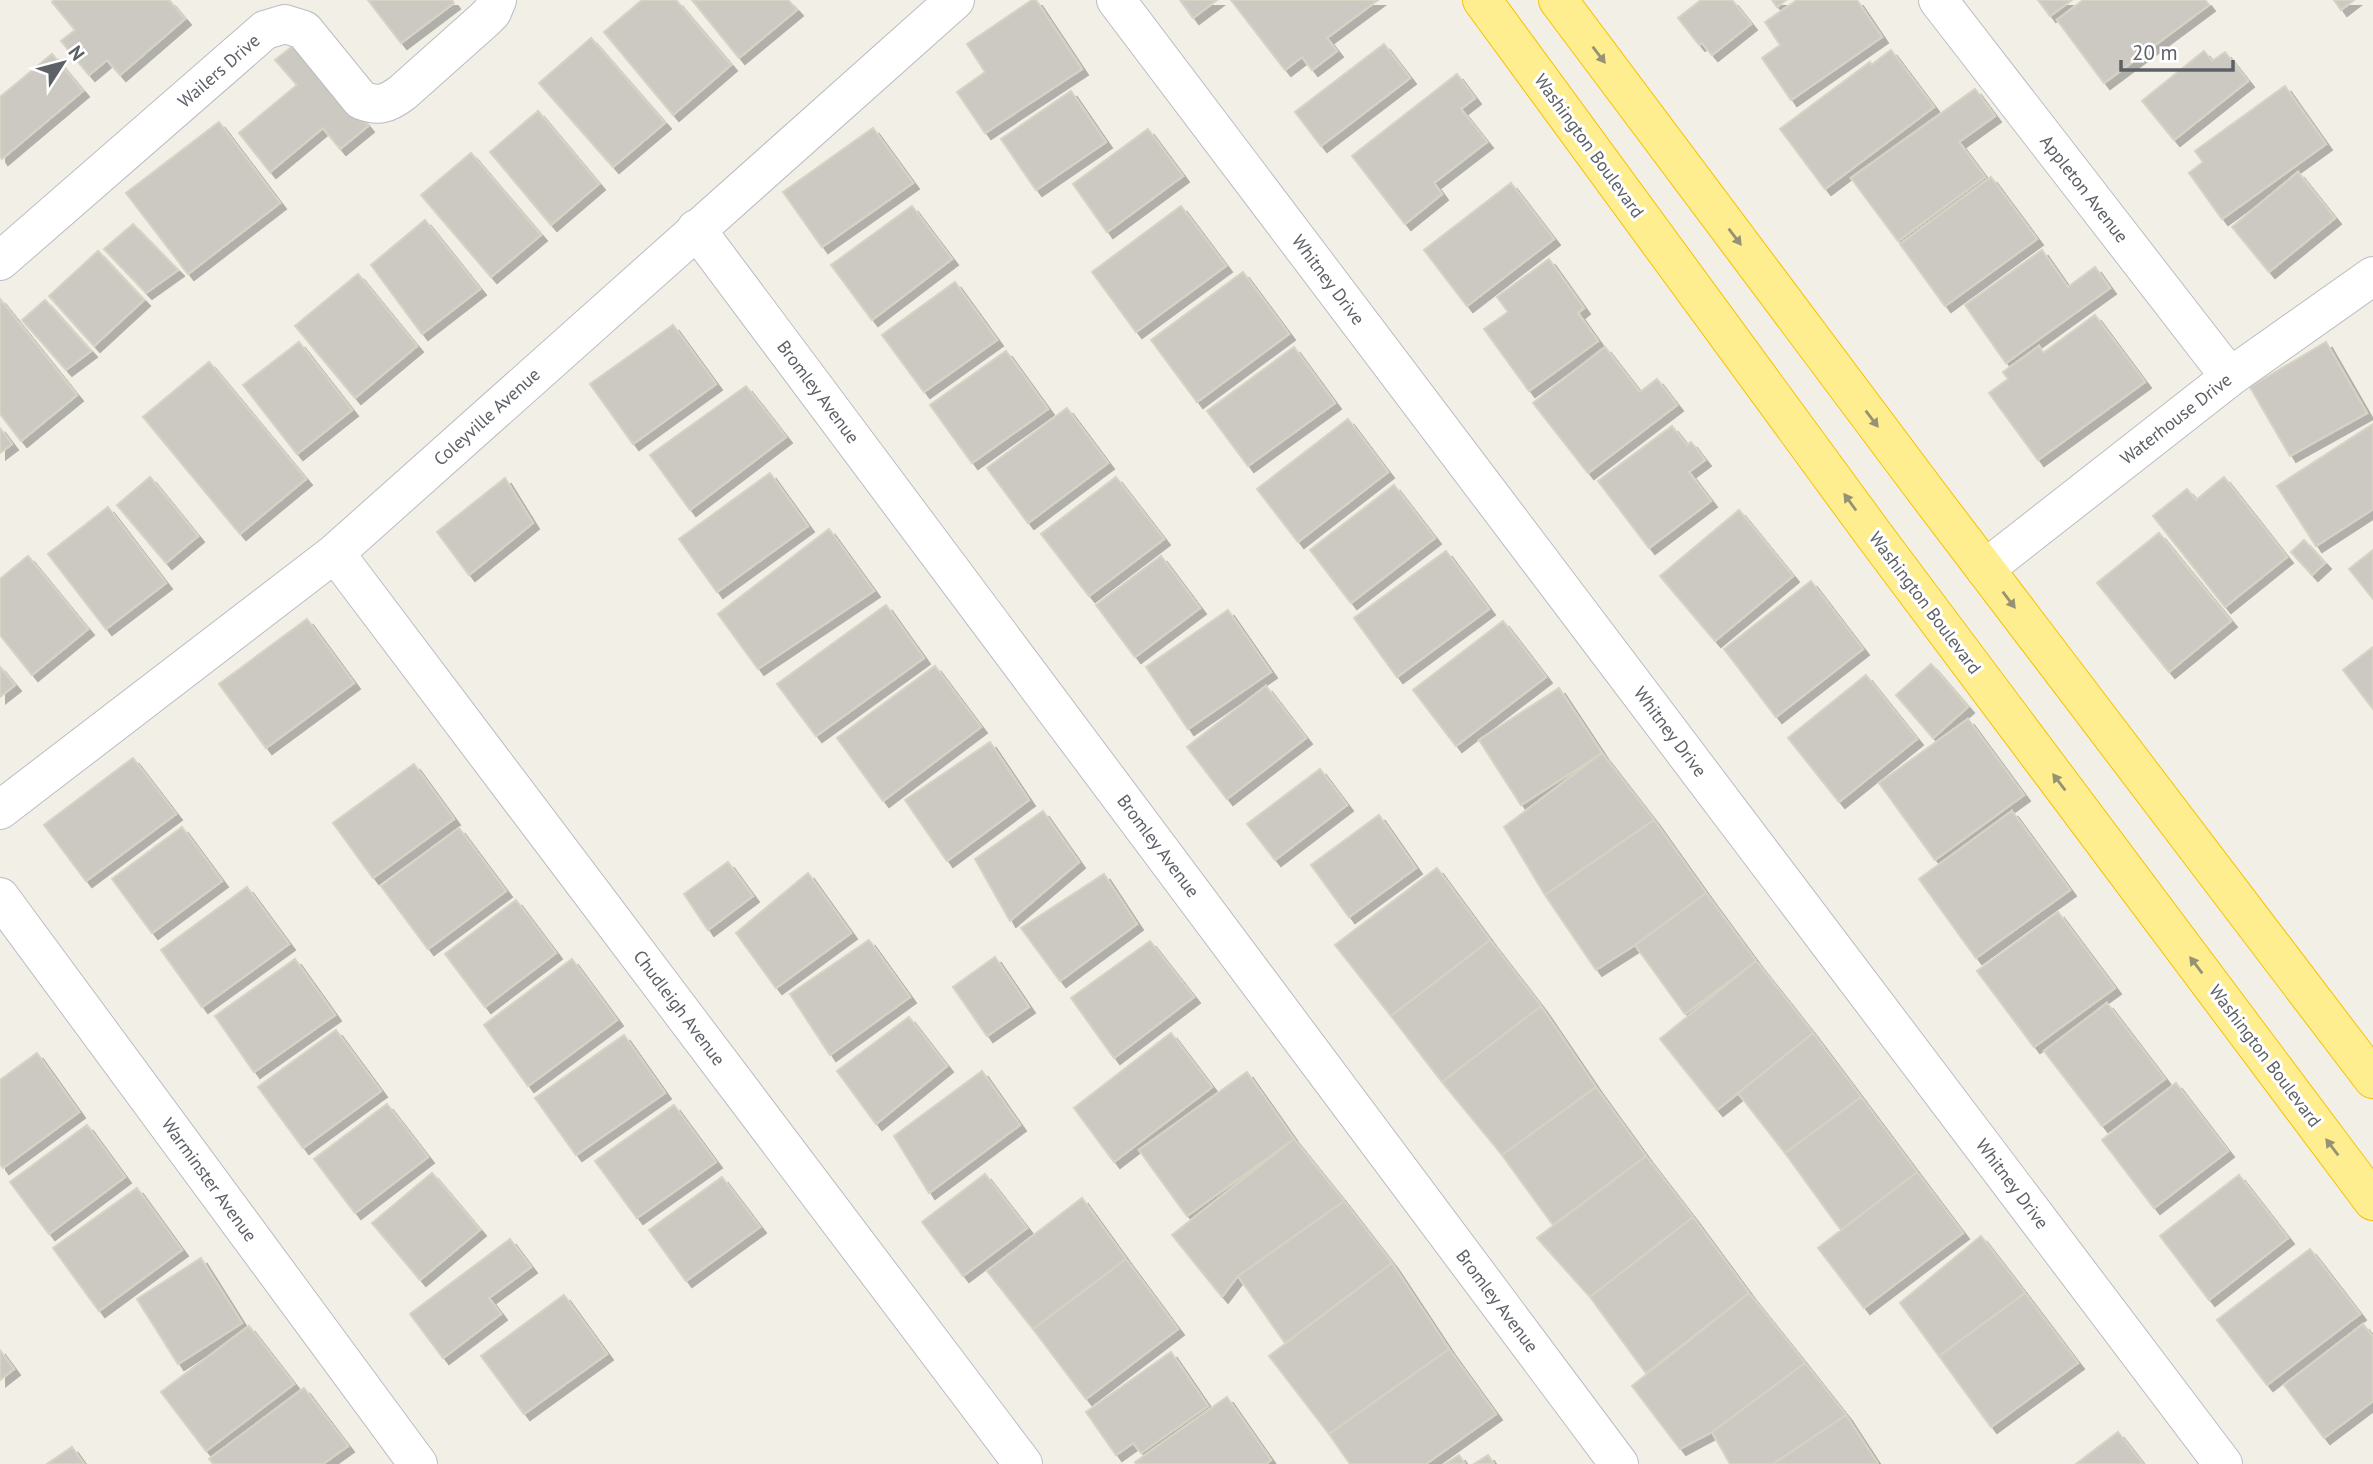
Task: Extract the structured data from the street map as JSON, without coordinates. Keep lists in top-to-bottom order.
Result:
{
  "streets": {
    "highway": ["Washington Boulevard"],
    "street": [
      "Wailers Drive",
      "Appleton Avenue",
      "Whitney Drive",
      "Bromley Avenue",
      "Coleyville Avenue",
      "Waterhouse Drive",
      "Chudleigh Avenue",
      "Warminster Avenue"
    ]
  },
  "crossings": [
    ["Appleton Avenue", "Waterhouse Drive"],
    ["Bromley Avenue", "Coleyville Avenue"],
    ["Coleyville Avenue", "Chudleigh Avenue"]
  ],
  "scale_bar": "20 m",
  "north": "top right"
}
